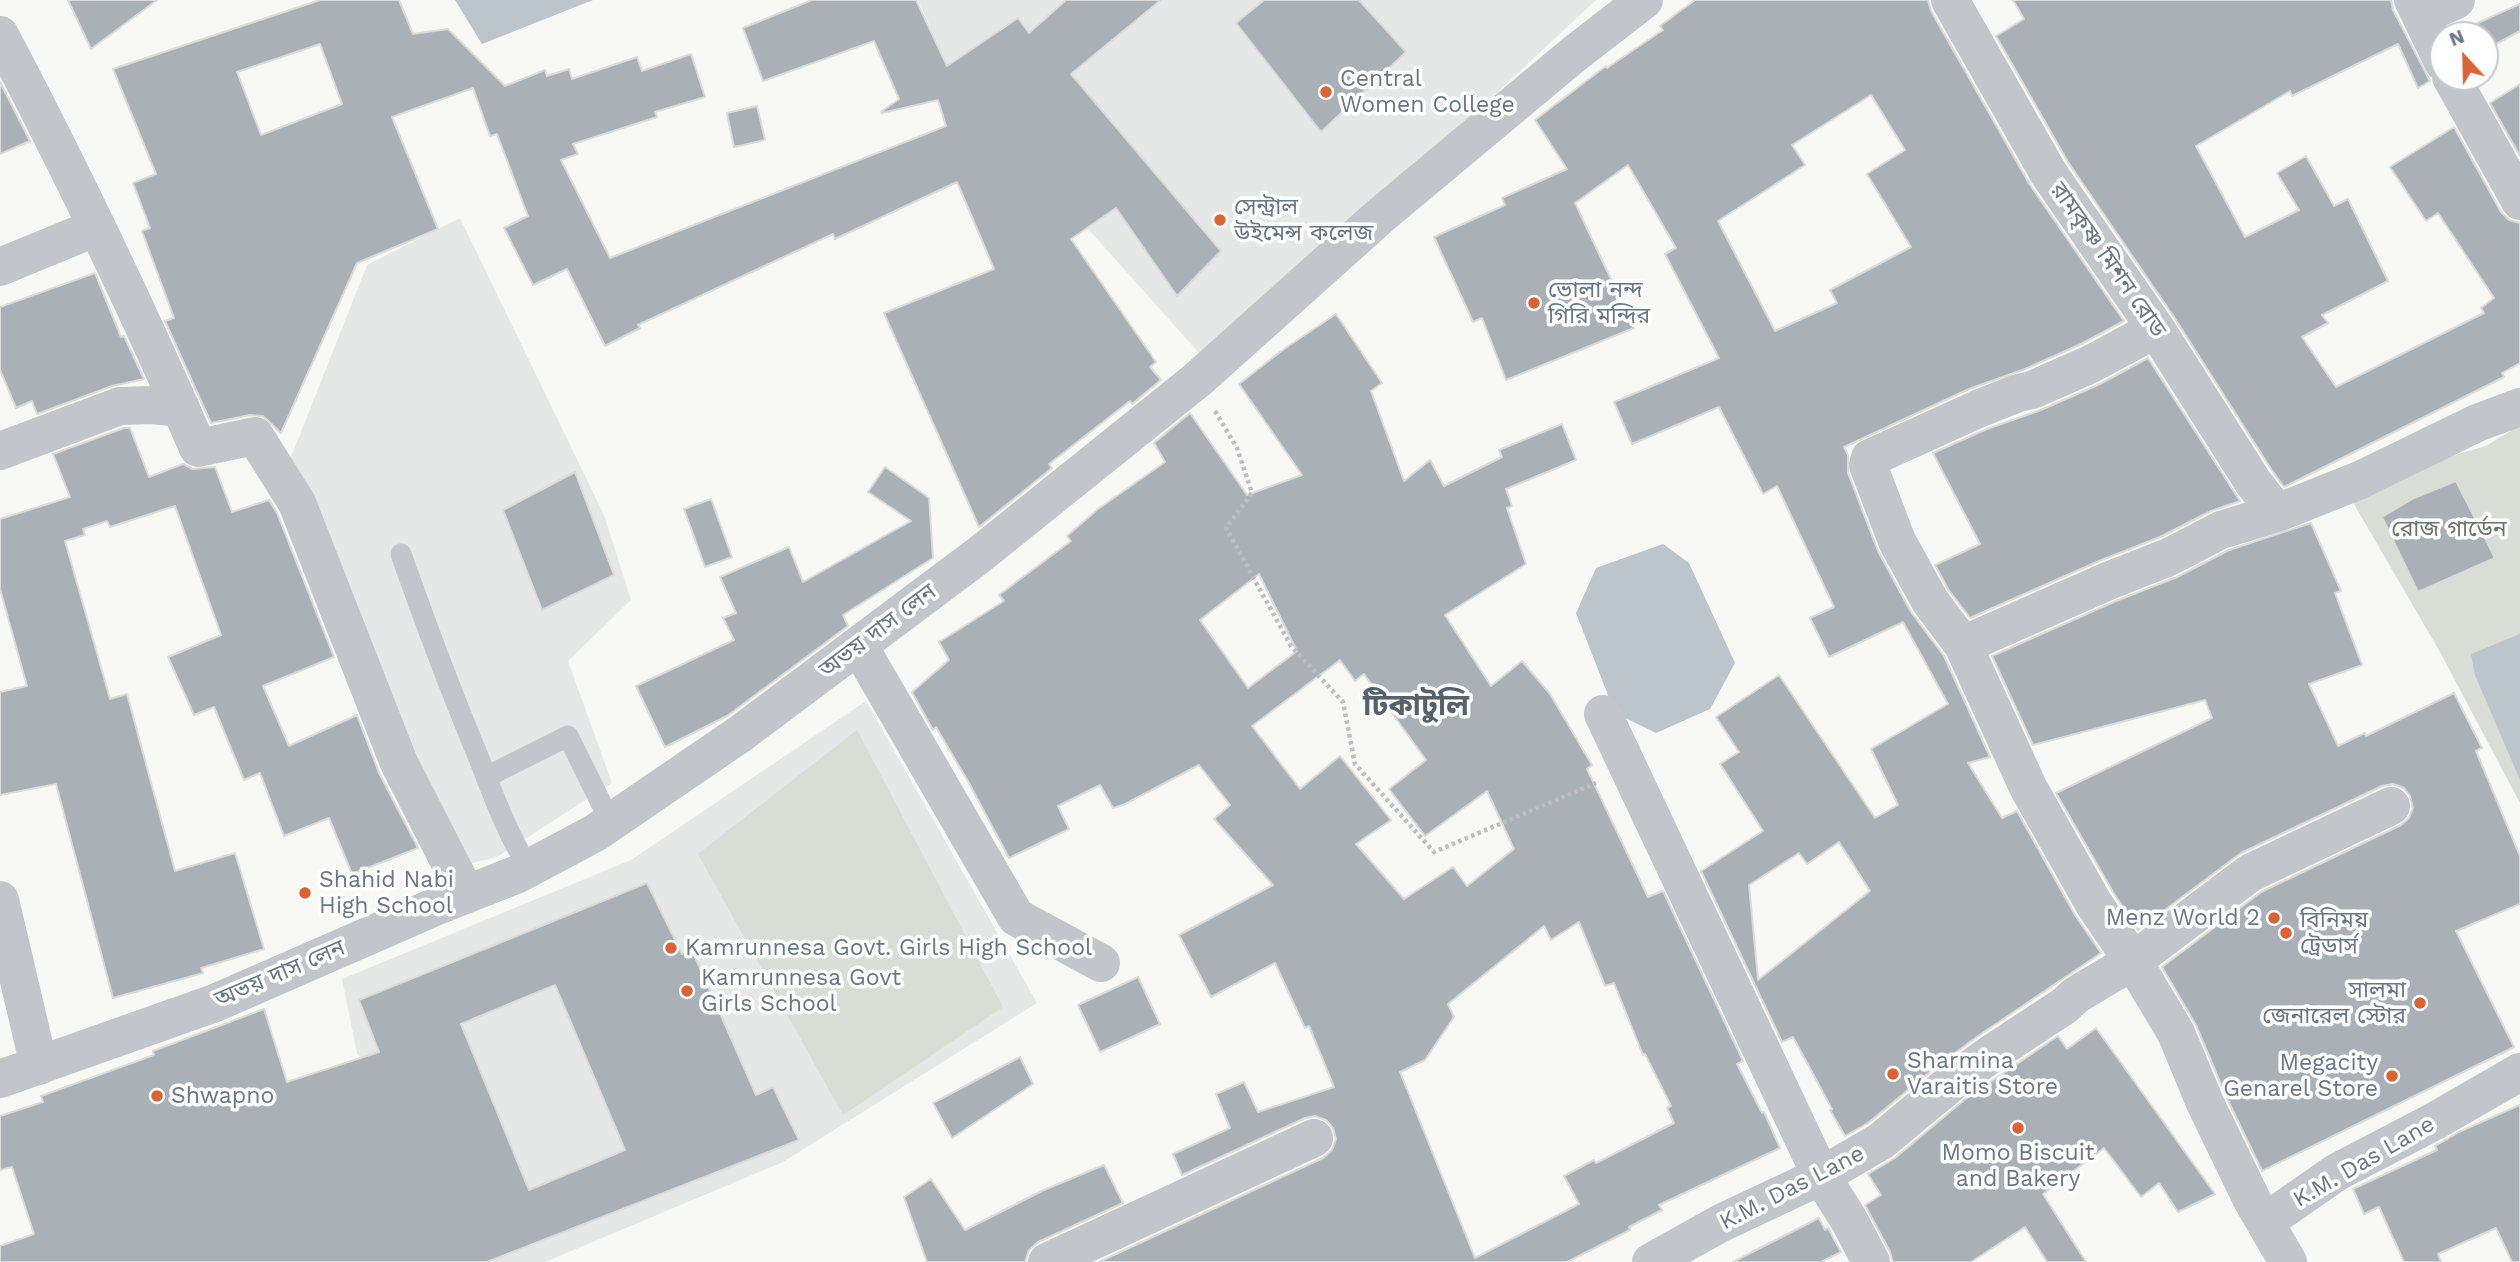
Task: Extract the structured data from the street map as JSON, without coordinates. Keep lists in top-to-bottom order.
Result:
{
  "streets": {
    "street": ["রামকৃষ্ণ মিশন রোড", "অভয় দাস লেন", "K.M. Das Lane"]
  },
  "districts": ["টিকাটুলি"],
  "parks": ["রোজ গার্ডেন"],
  "places": [
    "Central Women College",
    "সেন্ট্রাল উইমেন্স কলেজ",
    "ভোলা নন্দ গিরি মন্দির",
    "Shahid Nabi High School",
    "Menz World 2",
    "বিনিময় ট্রেডার্স",
    "Kamrunnesa Govt. Girls High School",
    "Kamrunnesa Govt Girls School",
    "সালমা জেনারেল স্টোর",
    "Sharmina Varaitis Store",
    "Megacity Genarel Store",
    "Shwapno",
    "Momo Biscuit and Bakery"
  ],
  "north": "top"
}
